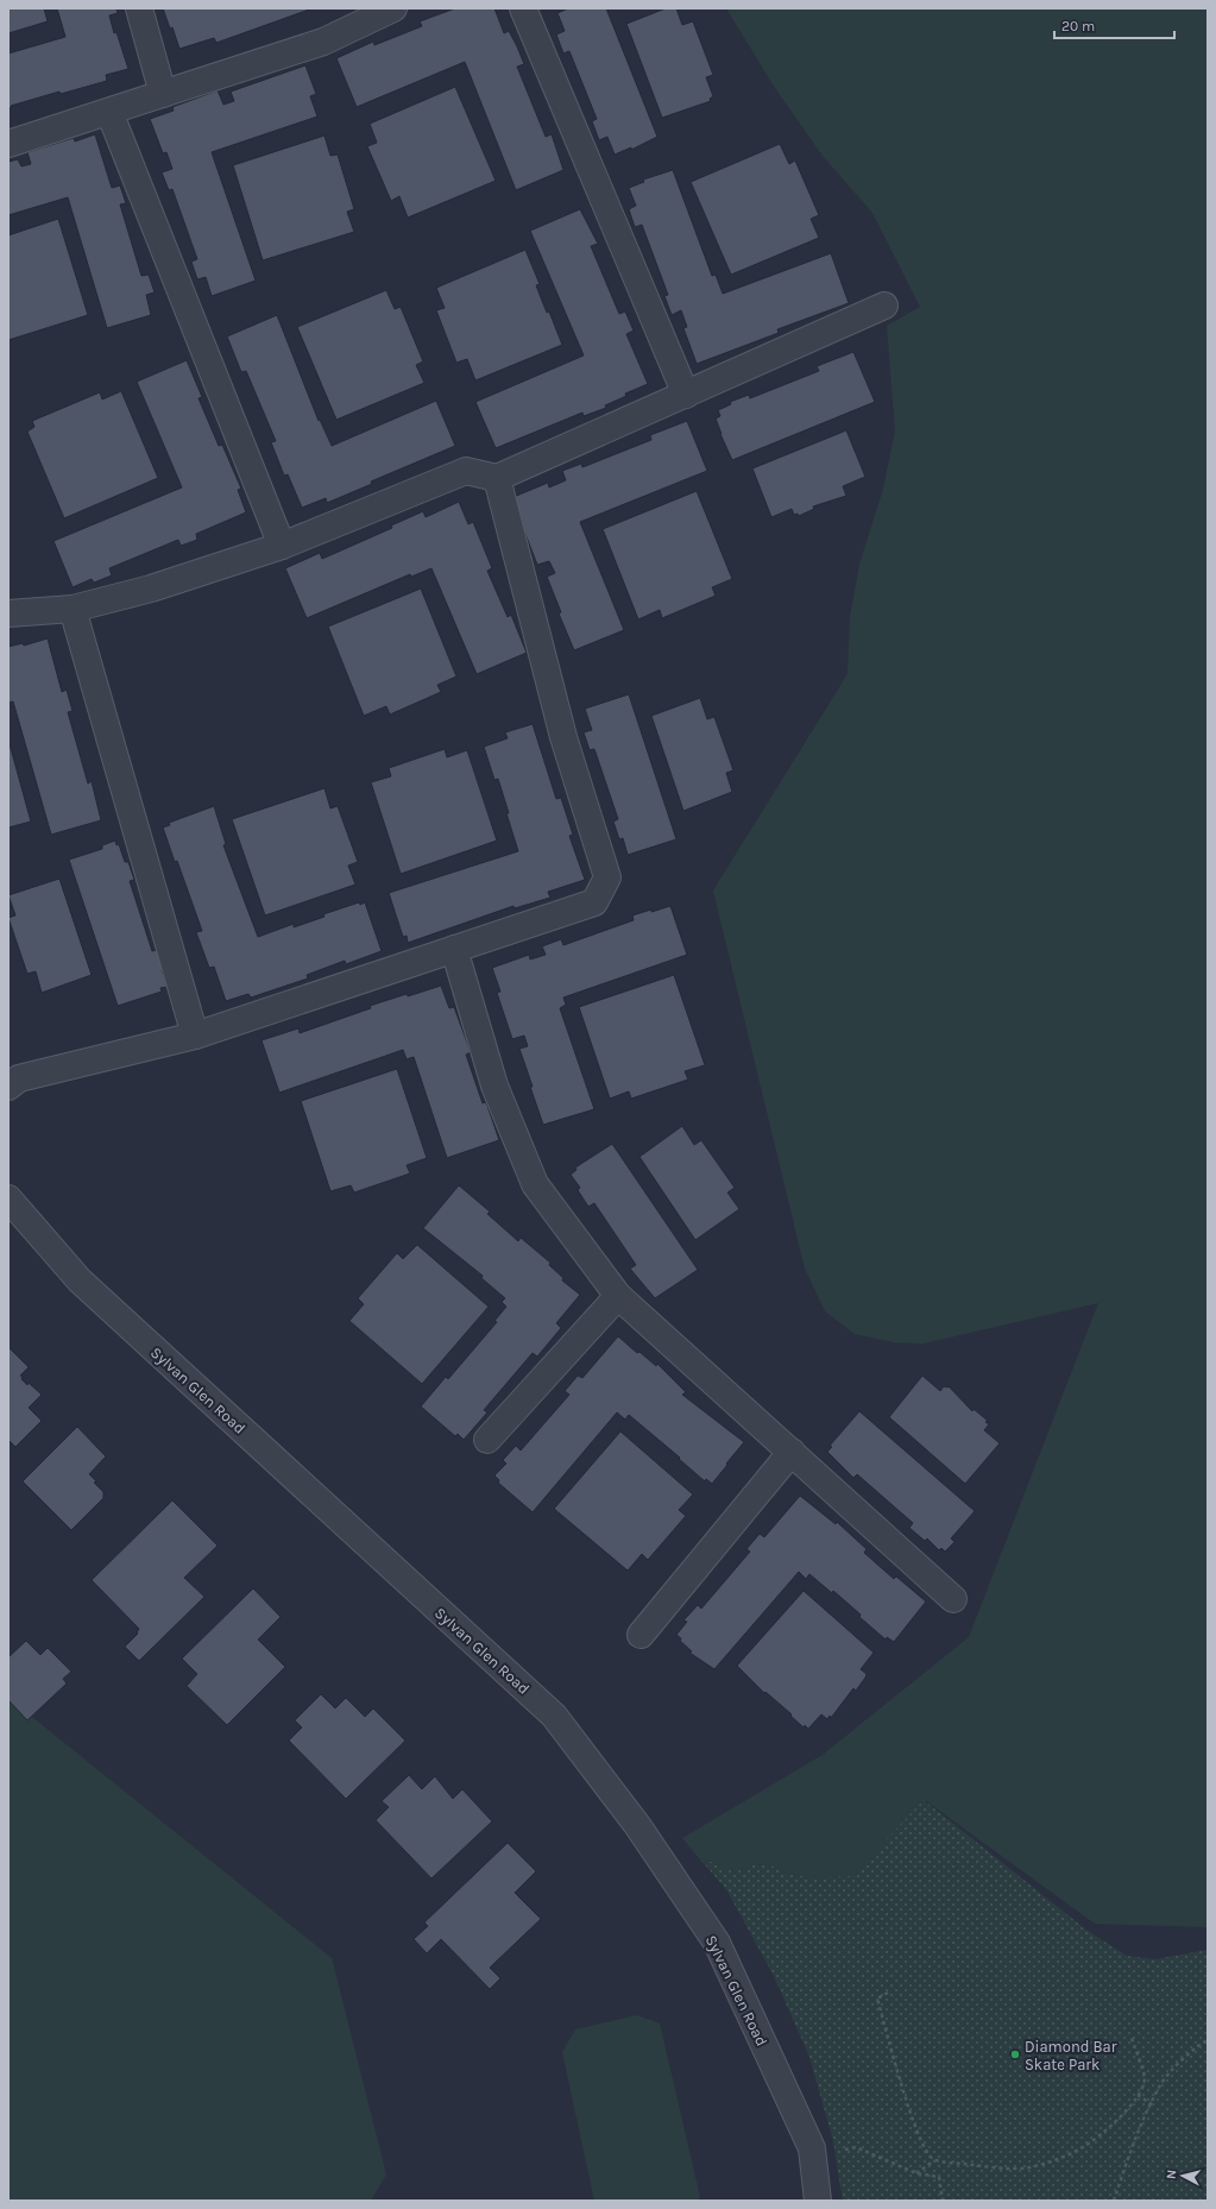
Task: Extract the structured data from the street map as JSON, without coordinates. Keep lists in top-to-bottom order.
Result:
{
  "streets": {
    "street": ["Sylvan Glen Road"]
  },
  "places": ["Diamond Bar Skate Park"],
  "scale_bar": "20 m",
  "north": "left"
}
